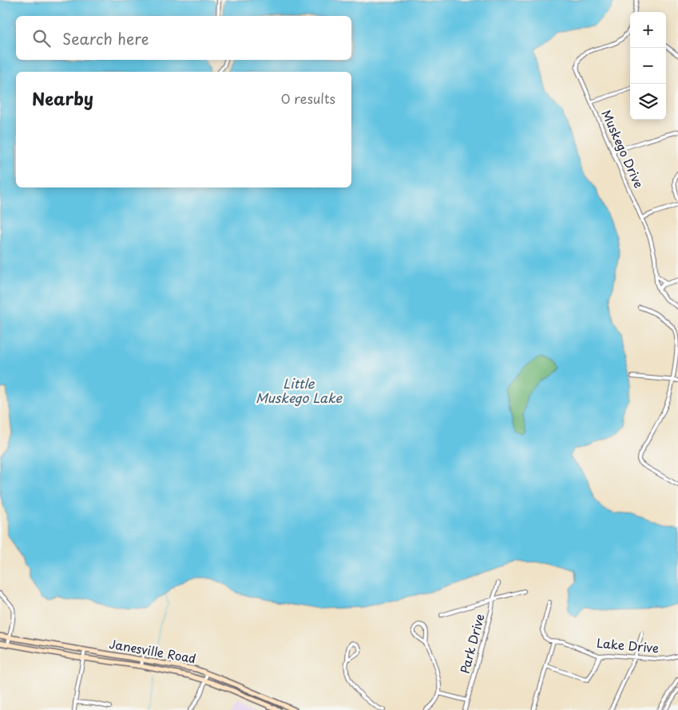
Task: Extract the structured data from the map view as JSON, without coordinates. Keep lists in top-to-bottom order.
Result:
{
  "streets": {
    "main road": ["Janesville Road"],
    "street": ["Muskego Drive", "Park Drive", "Lake Drive"]
  },
  "water": ["Little Muskego Lake"],
  "page": {
    "map_buttons": ["+", "−"],
    "search": "Search here",
    "heading": ["Nearby", "0 results"]
  }
}
